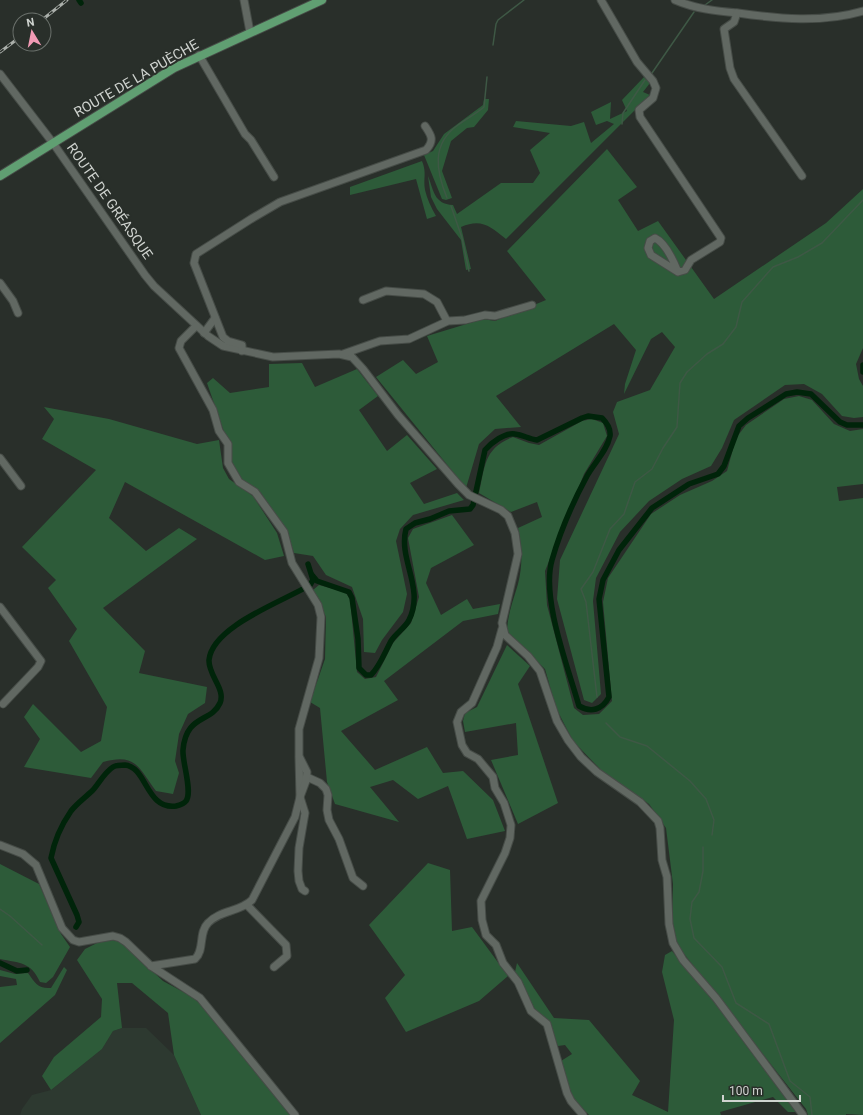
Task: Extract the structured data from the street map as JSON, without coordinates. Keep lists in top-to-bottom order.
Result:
{
  "streets": {
    "main road": ["ROUTE DE LA PUÈCHE"],
    "street": ["ROUTE DE GRÉASQUE"]
  },
  "crossings": [
    ["ROUTE DE LA PUÈCHE", "ROUTE DE GRÉASQUE"]
  ],
  "scale_bar": "100 m",
  "north": "top"
}
